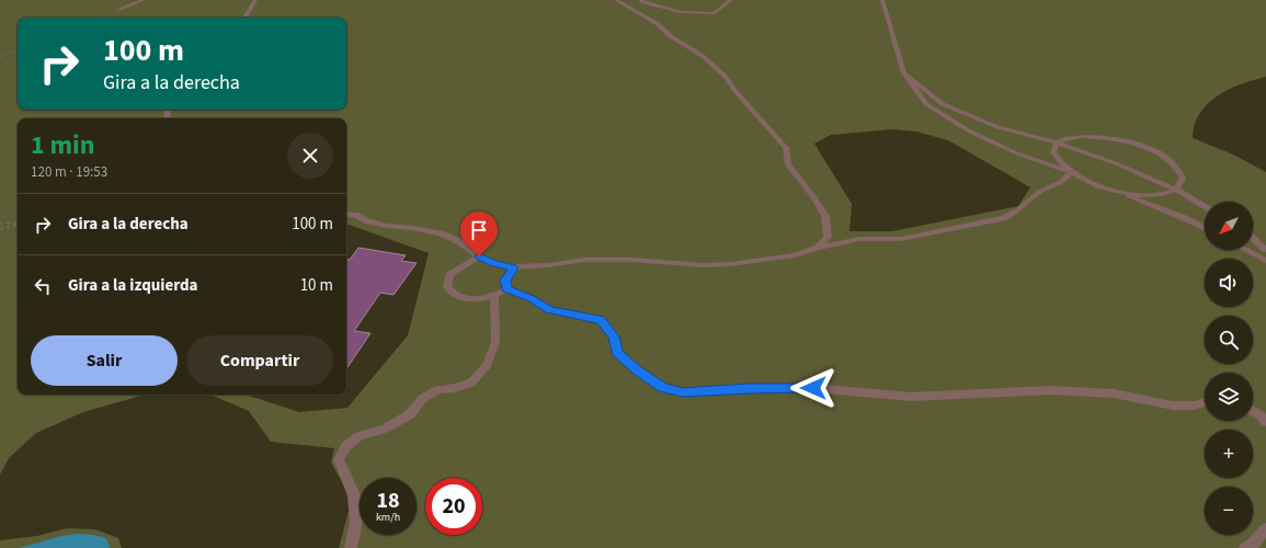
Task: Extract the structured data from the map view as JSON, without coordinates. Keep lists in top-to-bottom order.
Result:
{
  "north": "bottom left",
  "page": {
    "turn": ["100 m", "Gira a la derecha"],
    "heading": ["1 min", "120 m · 19:53"],
    "list": [
      {
        "name": "Gira a la derecha",
        "value": "100 m"
      },
      {
        "name": "Gira a la izquierda",
        "value": "10 m"
      }
    ],
    "map_buttons": ["+", "−"],
    "buttons": ["Salir", "Compartir"],
    "speed": "18 km/h",
    "limit": "20"
  }
}
